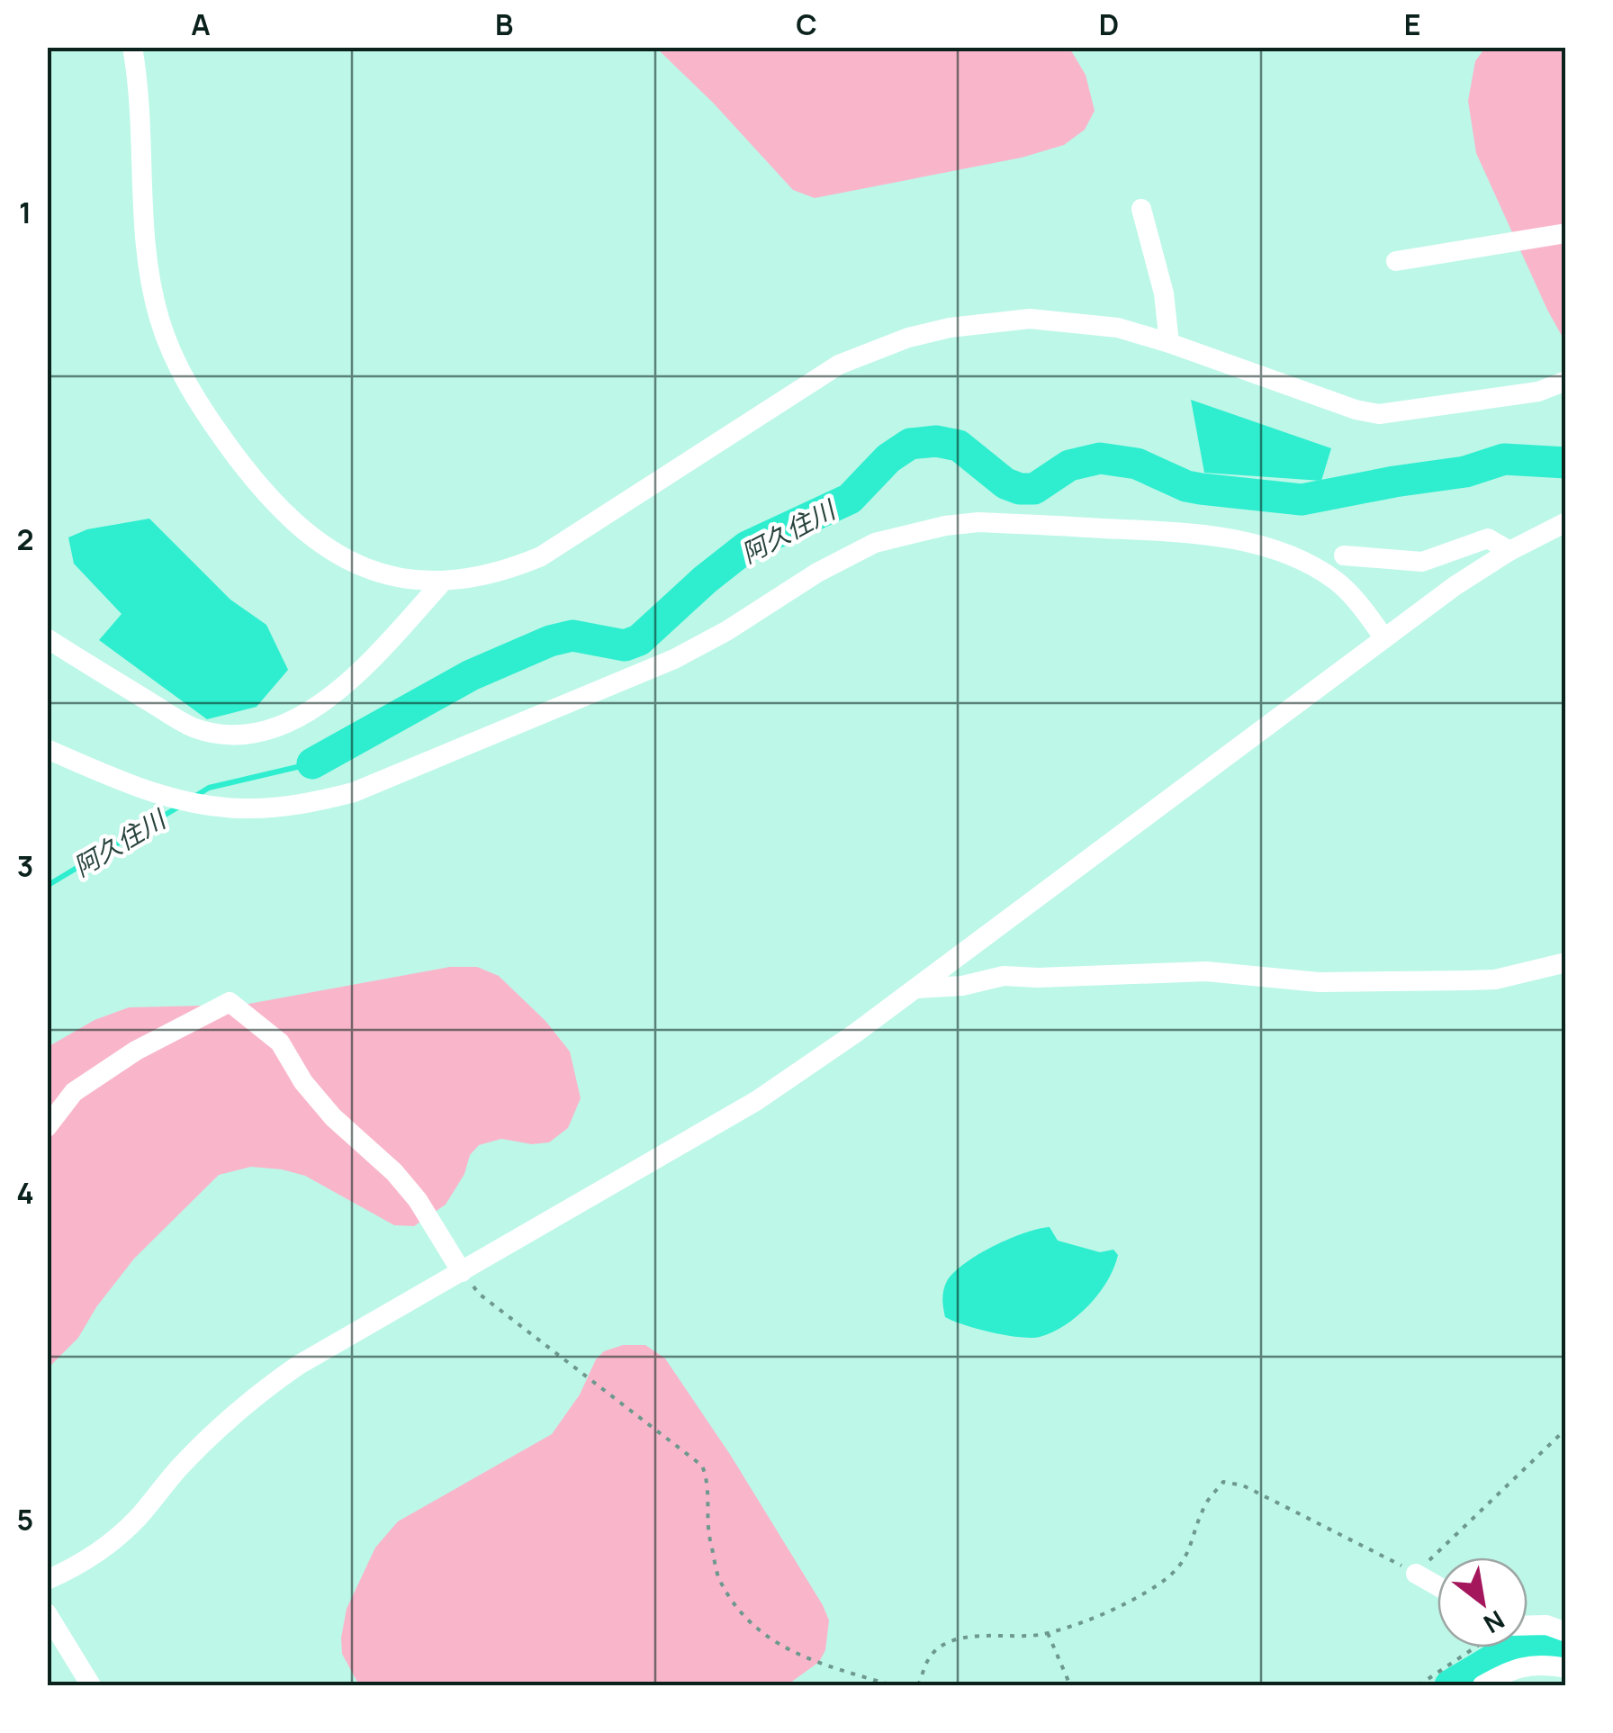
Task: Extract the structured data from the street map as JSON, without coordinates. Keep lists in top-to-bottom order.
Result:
{
  "water": ["阿久住川"],
  "north": "bottom right",
  "grid": {
    "columns": [
      "A",
      "B",
      "C",
      "D",
      "E"
    ],
    "rows": [
      "1",
      "2",
      "3",
      "4",
      "5"
    ]
  }
}
